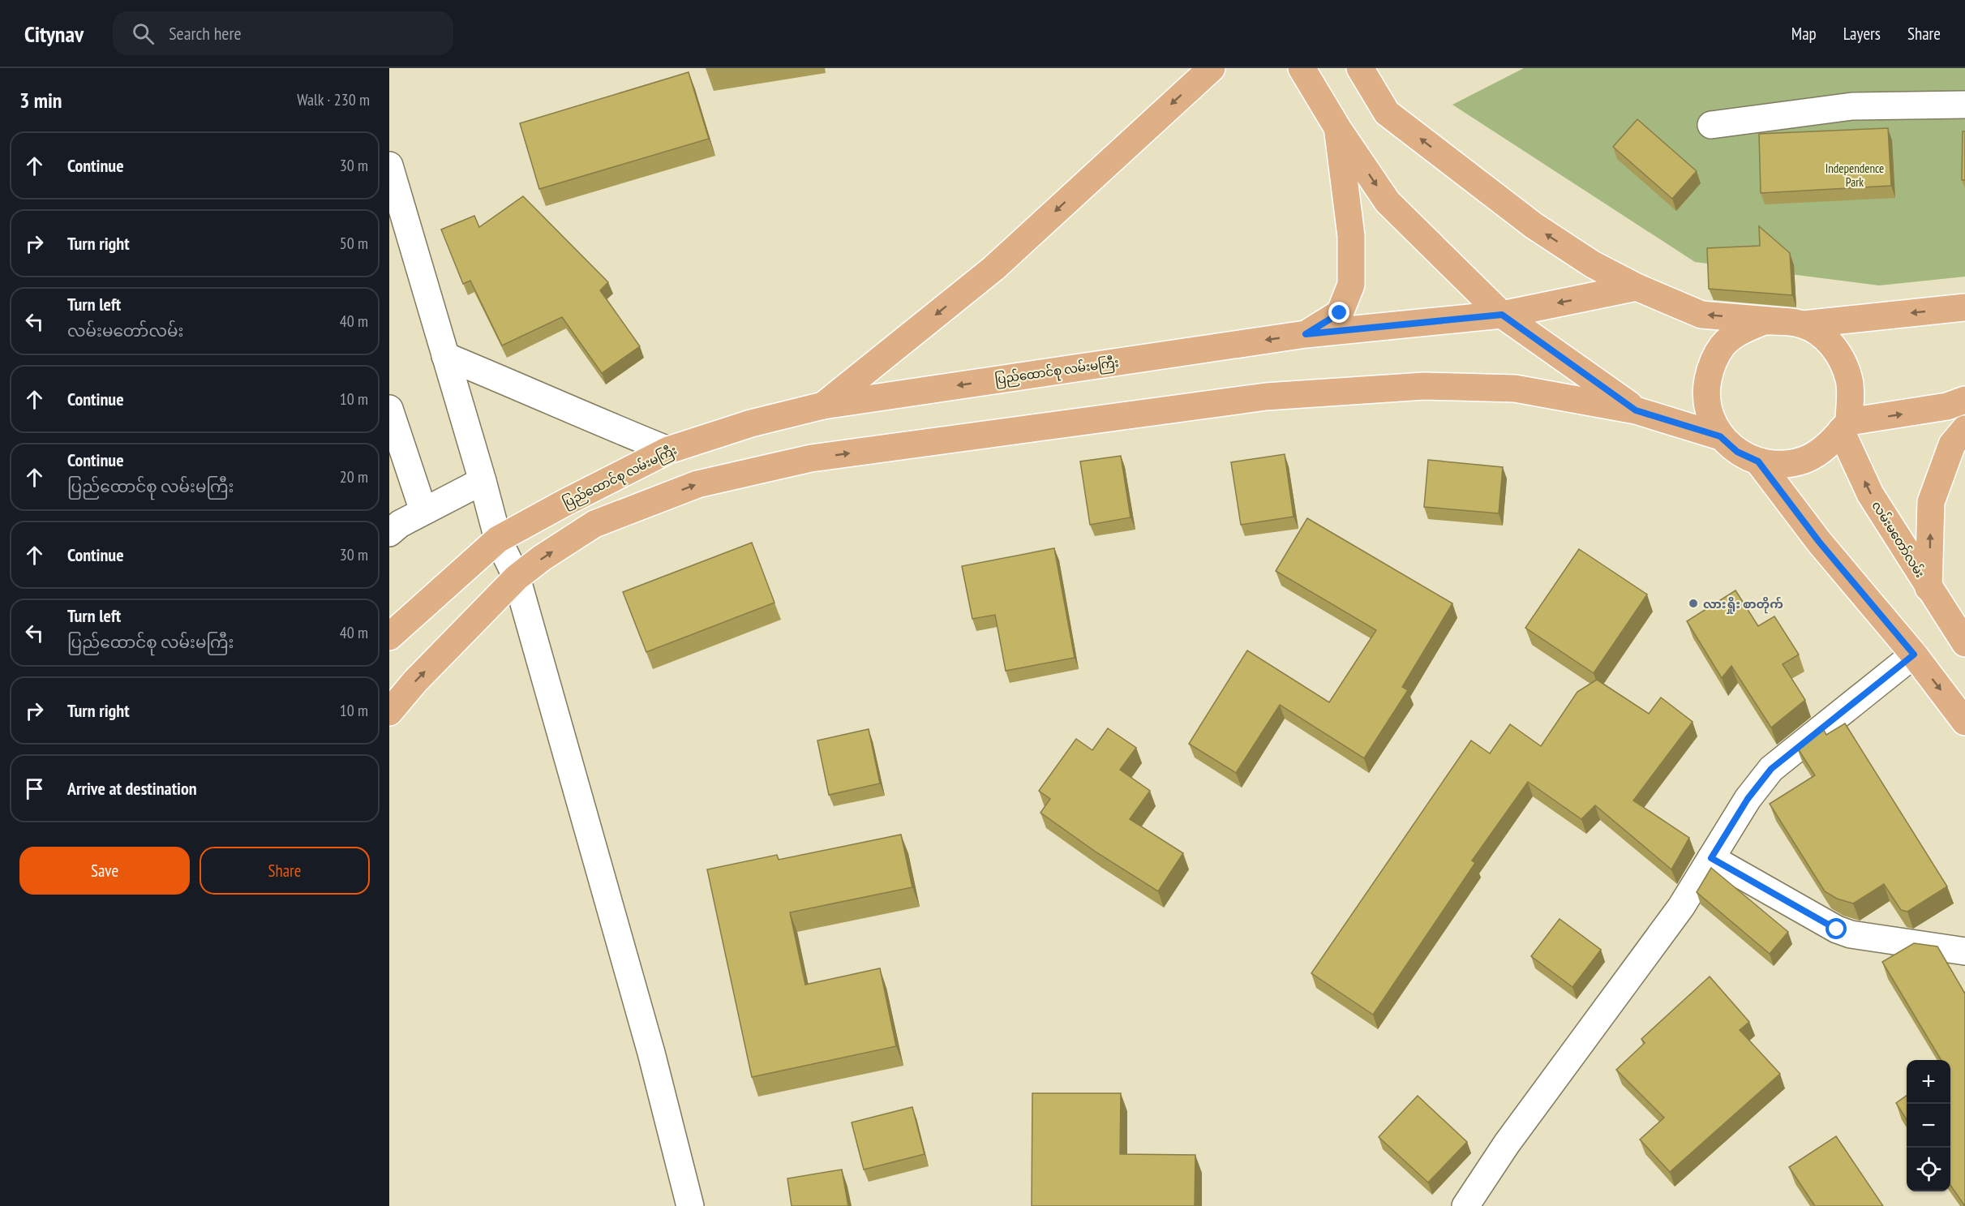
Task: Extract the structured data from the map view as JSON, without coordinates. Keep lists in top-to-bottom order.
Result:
{
  "streets": {
    "main road": ["ပြည်ထောင်စု လမ်းမကြီး", "လမ်းမတော်လမ်း"]
  },
  "parks": ["Independence Park"],
  "places": ["လားရှိုး စာတိုက်"],
  "page": {
    "header": "Citynav",
    "search": "Search here",
    "nav": ["Map", "Layers", "Share"],
    "heading": ["3 min", "Walk · 230 m"],
    "list": [
      ["Continue", "30 m"],
      ["Turn right", "50 m"],
      ["Turn left", "လမ်းမတော်လမ်း", "40 m"],
      ["Continue", "10 m"],
      ["Continue", "ပြည်ထောင်စု လမ်းမကြီး", "20 m"],
      ["Continue", "30 m"],
      ["Turn left", "ပြည်ထောင်စု လမ်းမကြီး", "40 m"],
      ["Turn right", "10 m"],
      "Arrive at destination"
    ],
    "buttons": ["Save", "Share"],
    "map_buttons": ["+", "−"]
  }
}
